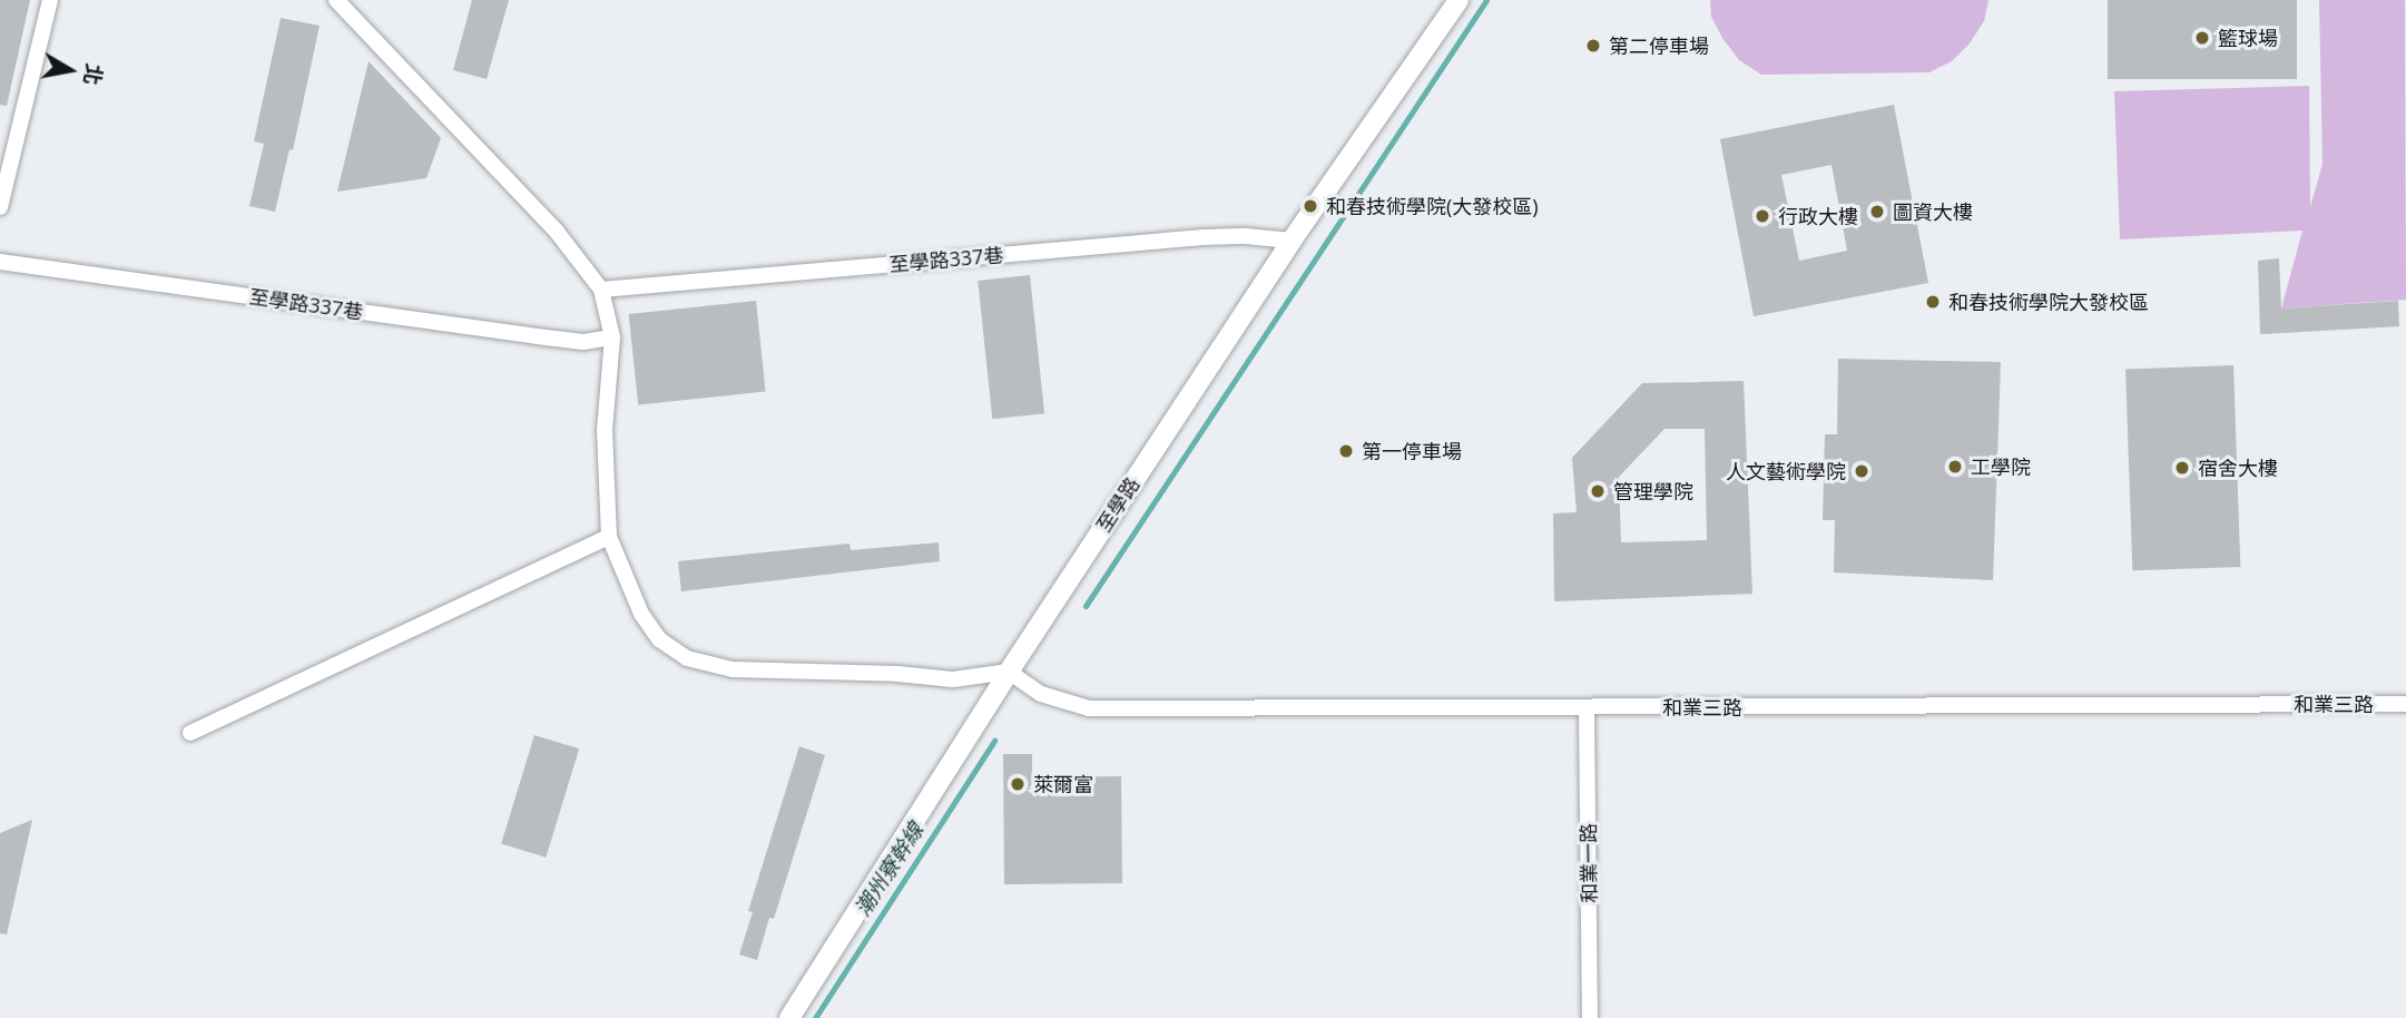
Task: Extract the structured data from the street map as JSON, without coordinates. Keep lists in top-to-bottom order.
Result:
{
  "streets": {
    "street": [
      "至學路337巷",
      "至學路",
      "和業三路",
      "和業一路"
    ]
  },
  "crossings": [
    ["至學路337巷", "至學路"],
    ["至學路", "和業三路"],
    ["和業三路", "和業一路"]
  ],
  "water": ["潮州寮幹線"],
  "places": [
    "籃球場",
    "第二停車場",
    "和春技術學院(大發校區)",
    "圖資大樓",
    "行政大樓",
    "和春技術學院大發校區",
    "第一停車場",
    "工學院",
    "宿舍大樓",
    "人文藝術學院",
    "管理學院",
    "萊爾富"
  ],
  "north": "right"
}
